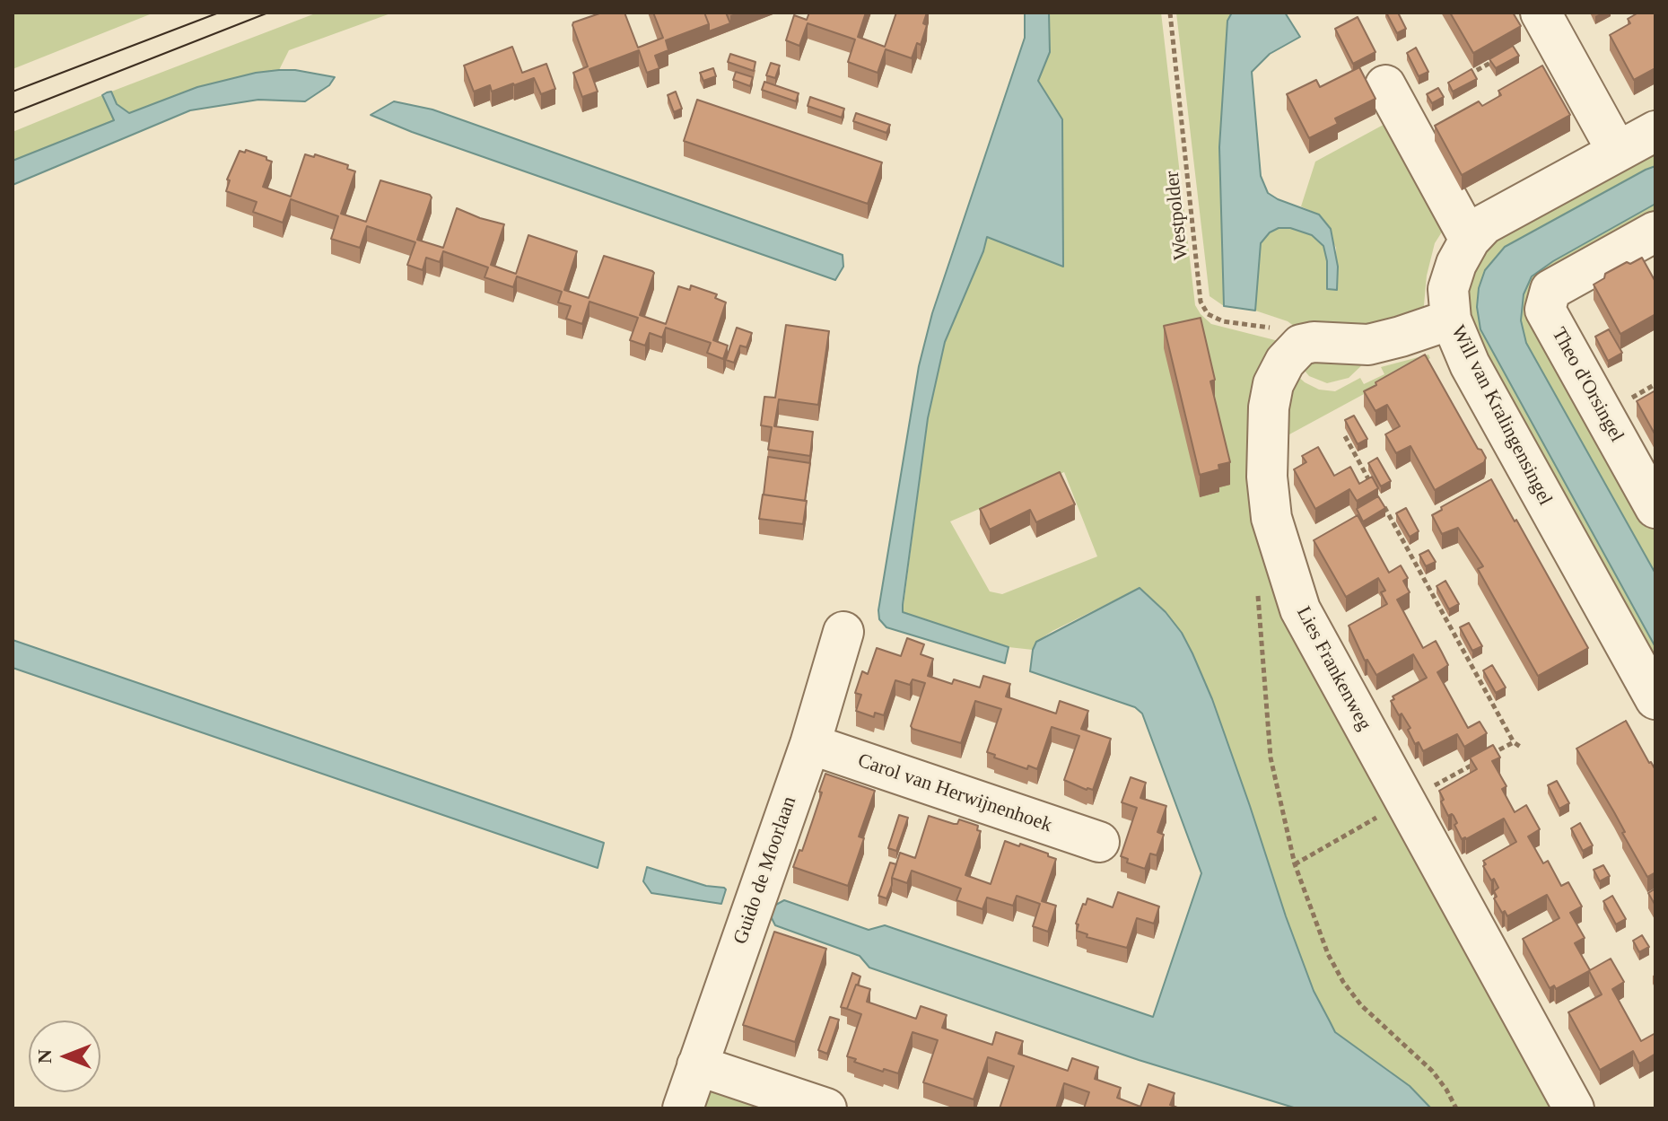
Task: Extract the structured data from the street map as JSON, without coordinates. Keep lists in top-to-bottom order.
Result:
{
  "streets": {
    "street": [
      "Theo d'Orsingel",
      "Will van Kralingensingel",
      "Lies Frankenweg",
      "Carol van Herwijnenhoek",
      "Guido de Moorlaan"
    ],
    "path": ["Westpolder"]
  },
  "crossings": [
    ["Westpolder", "Lies Frankenweg"],
    ["Carol van Herwijnenhoek", "Guido de Moorlaan"]
  ],
  "north": "left"
}
